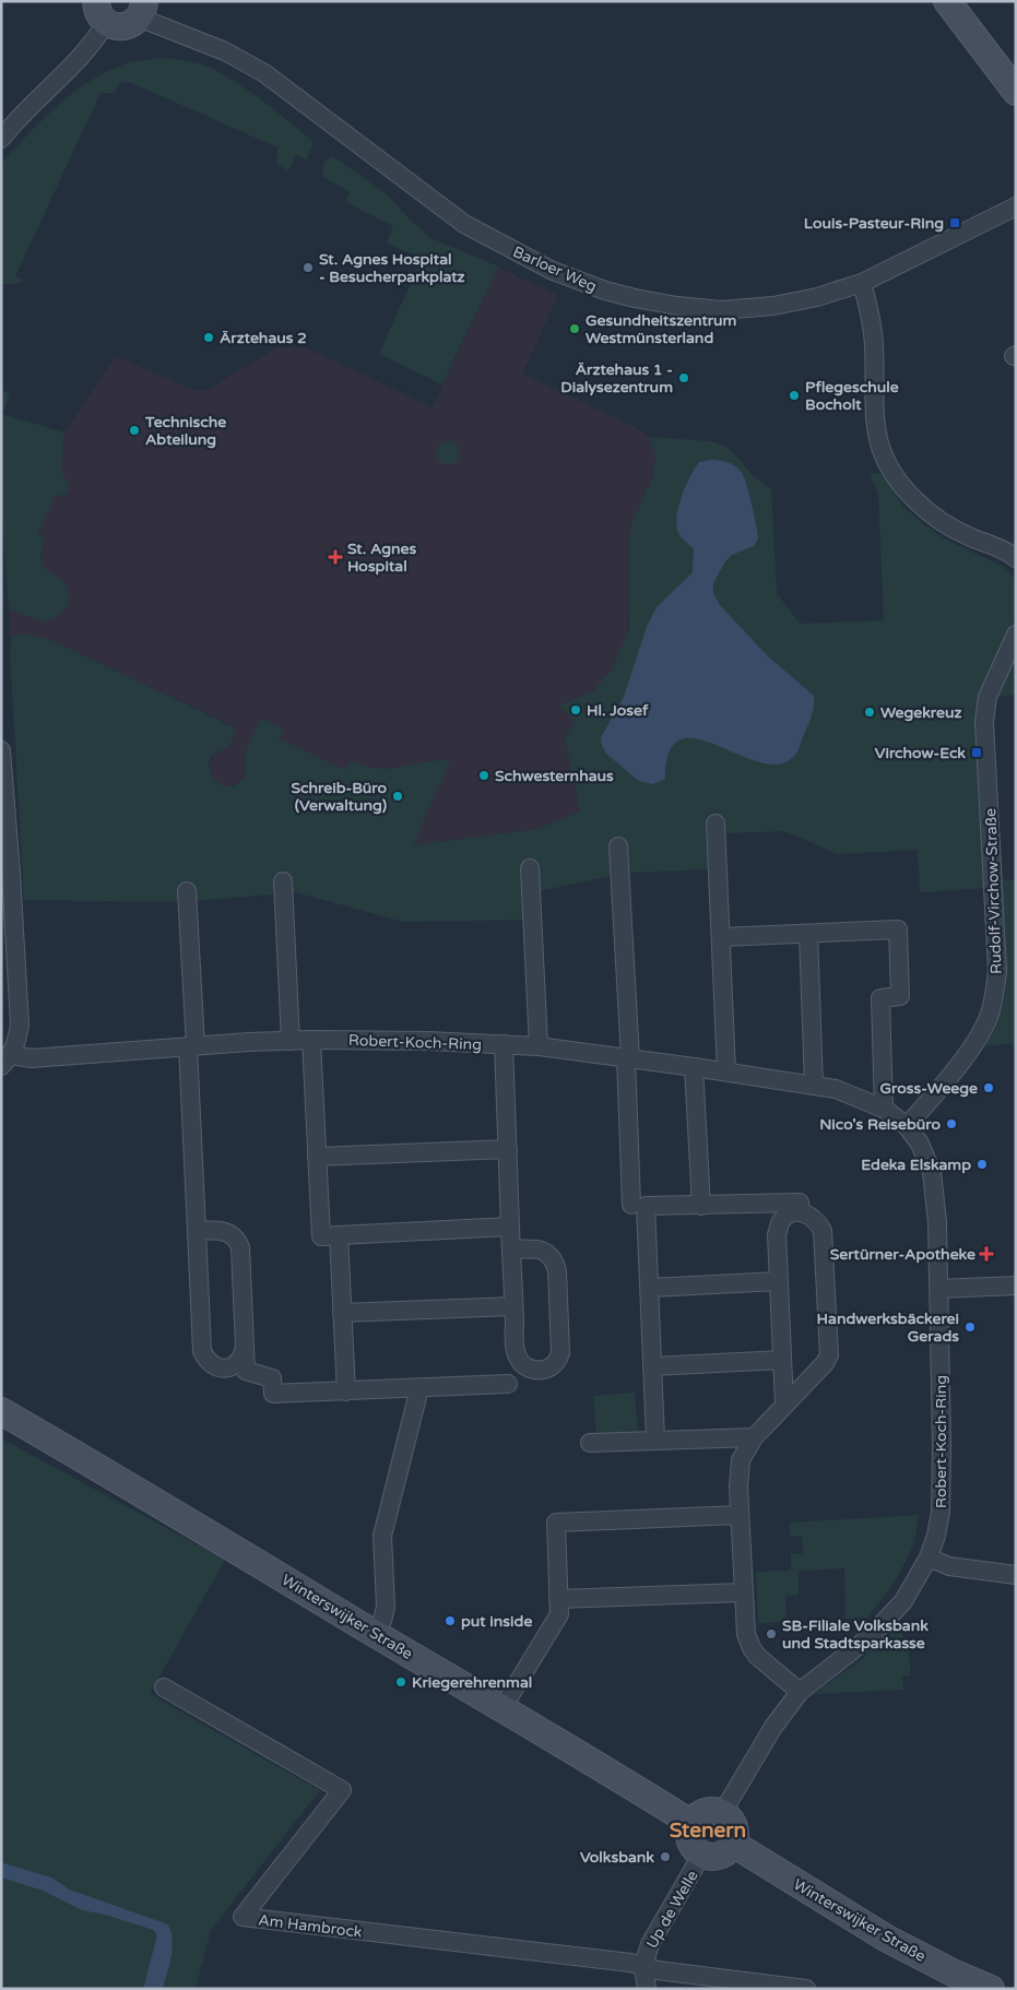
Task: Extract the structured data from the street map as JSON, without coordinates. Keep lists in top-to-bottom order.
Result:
{
  "streets": {
    "main road": ["Winterswijker Straße"],
    "street": [
      "Barloer Weg",
      "Rudolf-Virchow-Straße",
      "Robert-Koch-Ring",
      "Up de Welle",
      "Am Hambrock"
    ]
  },
  "crossings": [
    ["Rudolf-Virchow-Straße", "Robert-Koch-Ring"],
    ["Robert-Koch-Ring", "Winterswijker Straße"],
    ["Robert-Koch-Ring", "Up de Welle"],
    ["Winterswijker Straße", "Up de Welle"],
    ["Up de Welle", "Am Hambrock"]
  ],
  "districts": ["Stenern"],
  "places": {
    "transit": ["Louis-Pasteur-Ring", "Virchow-Eck"],
    "other": [
      "St. Agnes Hospital - Besucherparkplatz",
      "Gesundheitszentrum Westmünsterland",
      "Ärztehaus 2",
      "Ärztehaus 1 - Dialysezentrum",
      "Pflegeschule Bocholt",
      "Technische Abteilung",
      "Hl. Josef",
      "Wegekreuz",
      "Schwesternhaus",
      "Schreib-Büro (Verwaltung)",
      "Gross-Weege",
      "Nico's Reisebüro",
      "Edeka Elskamp",
      "Handwerksbäckerei Gerads",
      "put inside",
      "SB-Filiale Volksbank und Stadtsparkasse",
      "Kriegerehrenmal",
      "Volksbank"
    ],
    "health": ["St. Agnes Hospital", "Sertürner-Apotheke"]
  }
}
